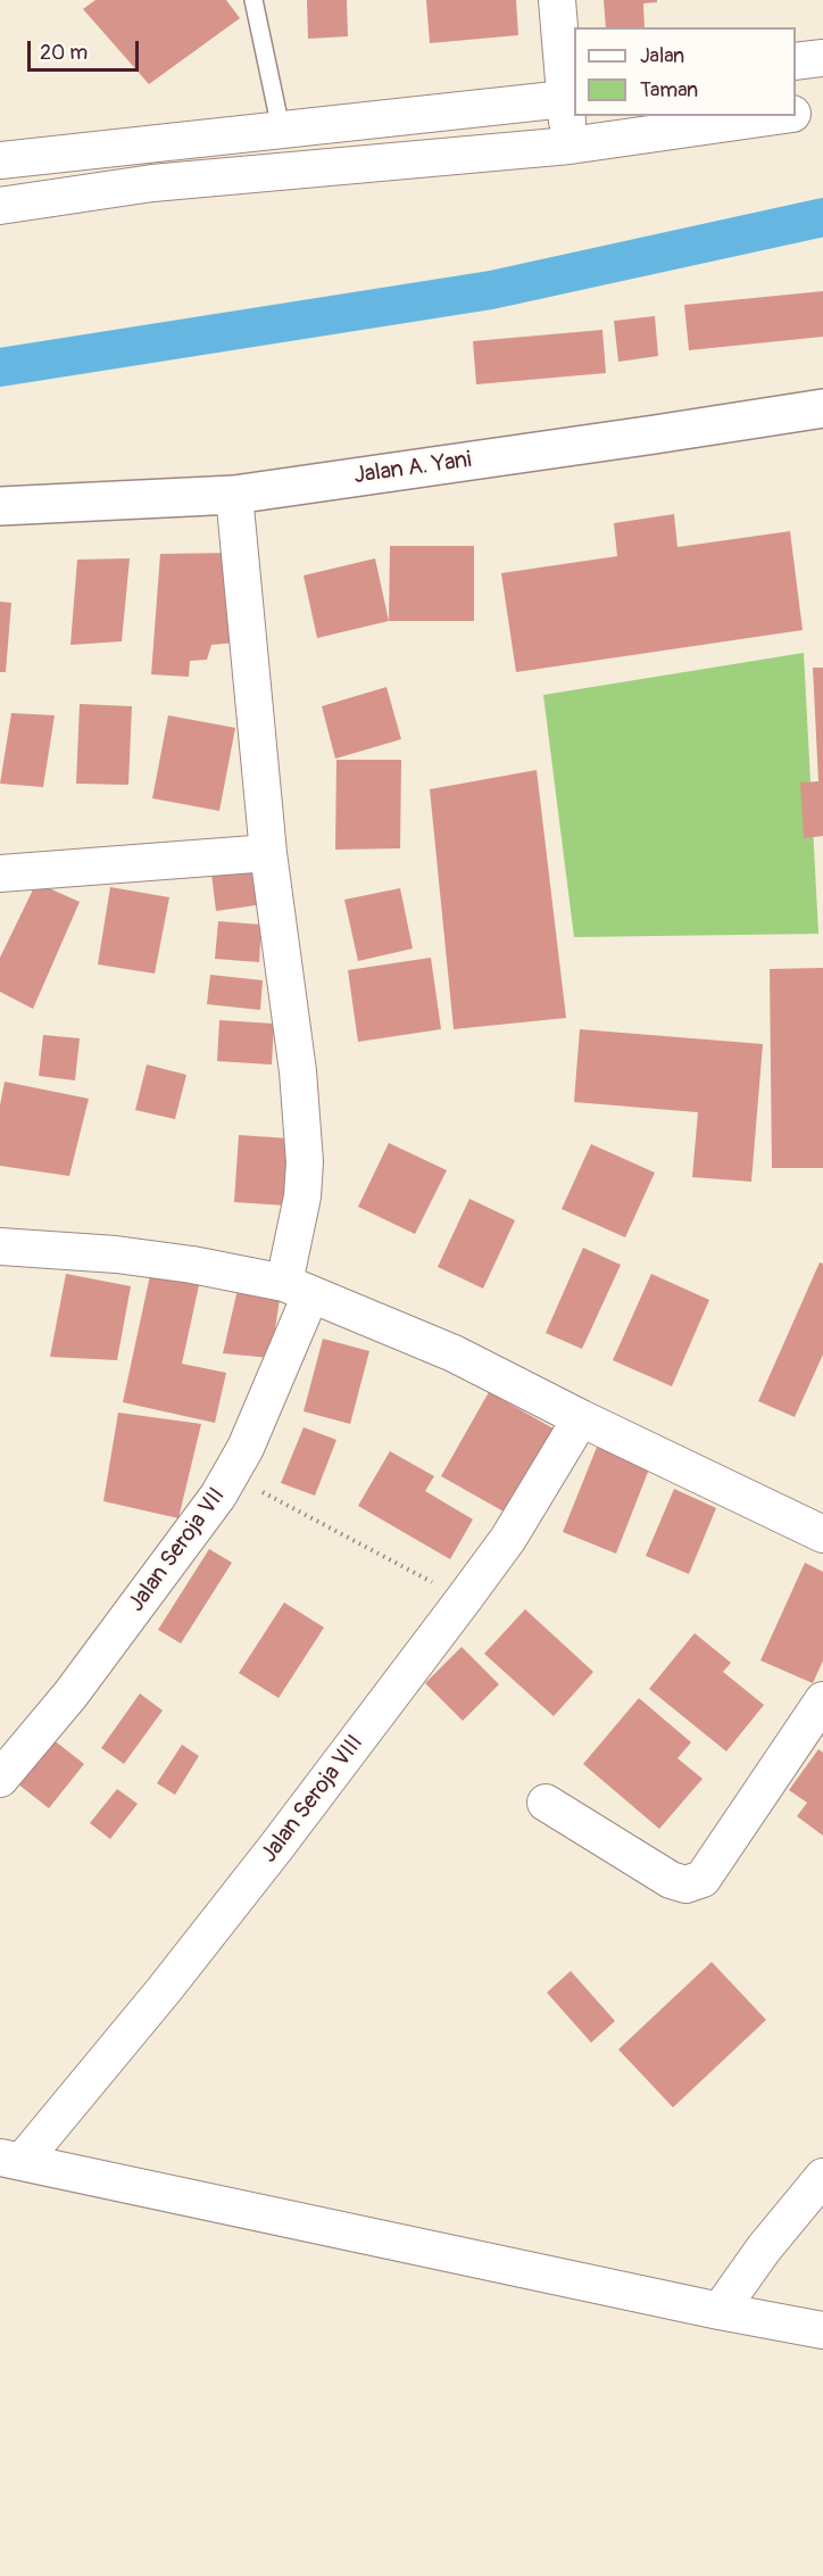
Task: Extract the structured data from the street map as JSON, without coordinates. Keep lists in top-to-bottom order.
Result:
{
  "streets": {
    "highway": ["Jalan A. Yani"],
    "street": ["Jalan Seroja VII", "Jalan Seroja VIII"]
  },
  "crossings": [
    ["Jalan A. Yani", "Jalan Seroja VII"]
  ],
  "legend": ["Jalan", "Taman"],
  "scale_bar": "20 m"
}
